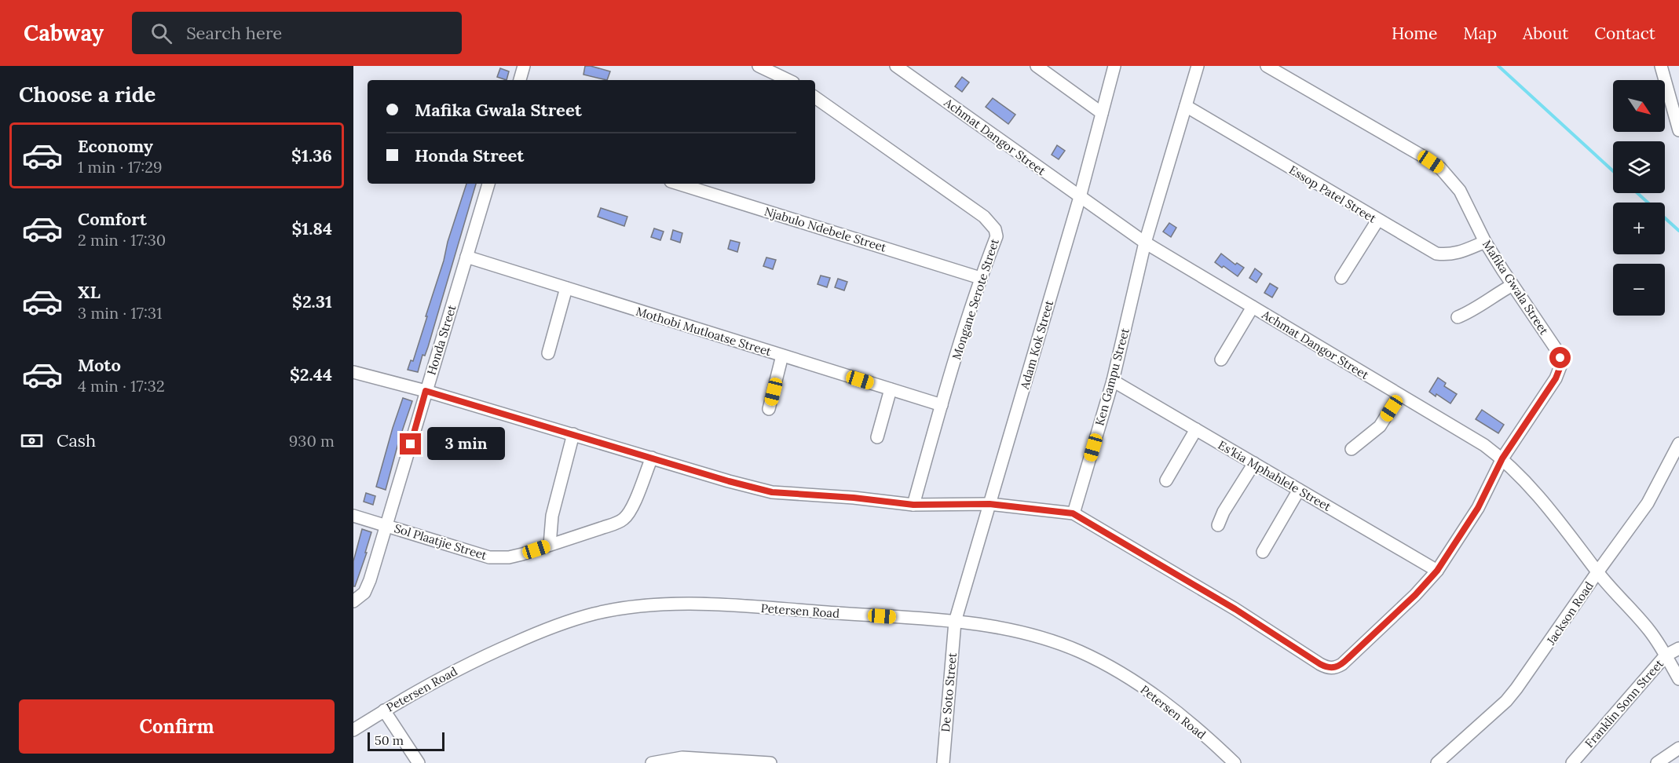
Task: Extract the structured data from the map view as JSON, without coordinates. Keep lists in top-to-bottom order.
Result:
{
  "streets": {
    "street": [
      "Achmat Dangor Street",
      "Essop Patel Street",
      "Njabulo Ndebele Street",
      "Mafika Gwala Street",
      "Mongane Serote Street",
      "Mothobi Mutloatse Street",
      "Honda Street",
      "Adam Kok Street",
      "Ken Gampu Street",
      "Es'kia Mphahlele Street",
      "Sol Plaatjie Street",
      "Petersen Road",
      "Jackson Road",
      "De Soto Street",
      "Franklin Sonn Street"
    ]
  },
  "crossings": [
    ["Achmat Dangor Street", "Mafika Gwala Street"],
    ["Achmat Dangor Street", "Adam Kok Street"],
    ["Achmat Dangor Street", "Ken Gampu Street"],
    ["Achmat Dangor Street", "Jackson Road"],
    ["Achmat Dangor Street", "Franklin Sonn Street"],
    ["Essop Patel Street", "Mafika Gwala Street"],
    ["Essop Patel Street", "Ken Gampu Street"],
    ["Njabulo Ndebele Street", "Mongane Serote Street"],
    ["Mongane Serote Street", "Mothobi Mutloatse Street"],
    ["Mothobi Mutloatse Street", "Honda Street"],
    ["Honda Street", "Sol Plaatjie Street"],
    ["Adam Kok Street", "Petersen Road"],
    ["Adam Kok Street", "De Soto Street"],
    ["Ken Gampu Street", "Es'kia Mphahlele Street"],
    ["Petersen Road", "De Soto Street"]
  ],
  "scale_bar": "50 m",
  "north": "bottom right",
  "page": {
    "header": "Cabway",
    "search": "Search here",
    "nav": [
      "Home",
      "Map",
      "About",
      "Contact"
    ],
    "heading": "Choose a ride",
    "map_buttons": ["+", "−"],
    "banner": ["Mafika Gwala Street", "Honda Street"],
    "list": [
      {
        "name": "Economy",
        "note": "1 min · 17:29",
        "value": "$1.36"
      },
      {
        "name": "Comfort",
        "note": "2 min · 17:30",
        "value": "$1.84"
      },
      {
        "name": "XL",
        "note": "3 min · 17:31",
        "value": "$2.31"
      },
      {
        "name": "Moto",
        "note": "4 min · 17:32",
        "value": "$2.44"
      }
    ],
    "pay": ["Cash", "930 m"],
    "bubble": "3 min",
    "buttons": "Confirm",
    "scale": "50 m"
  }
}
